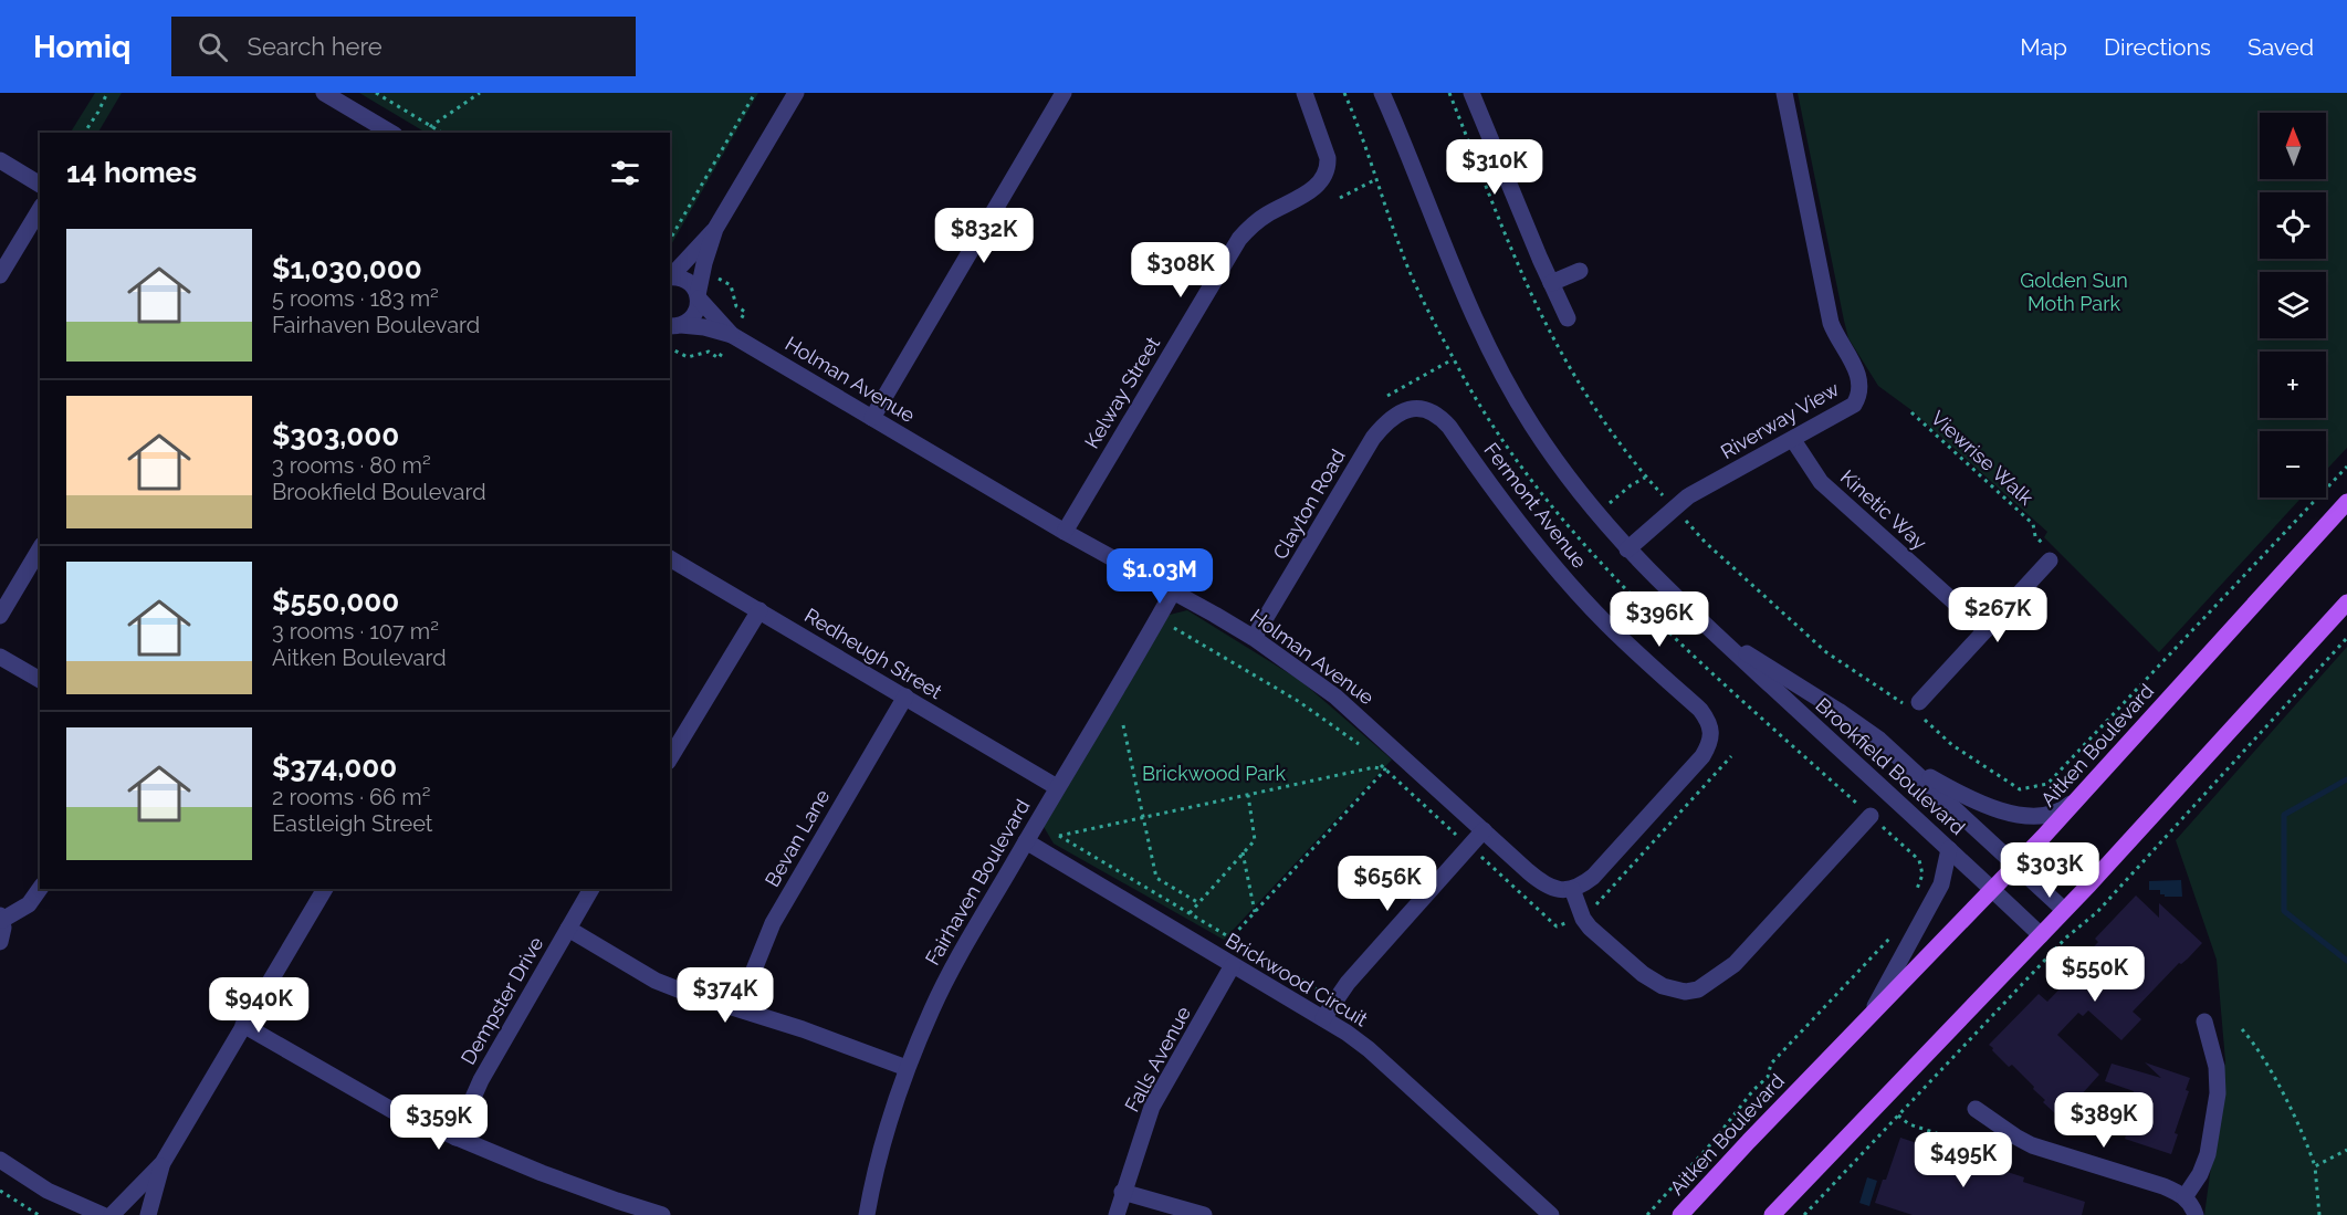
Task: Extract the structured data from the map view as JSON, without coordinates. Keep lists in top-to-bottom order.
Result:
{
  "streets": {
    "main road": ["Aitken Boulevard"],
    "street": [
      "Holman Avenue",
      "Kelway Street",
      "Riverway View",
      "Clayton Road",
      "Fermont Avenue",
      "Kinetic Way",
      "Redheugh Street",
      "Brookfield Boulevard",
      "Bevan Lane",
      "Fairhaven Boulevard",
      "Brickwood Circuit",
      "Dempster Drive",
      "Falls Avenue"
    ],
    "path": ["Viewrise Walk"]
  },
  "crossings": [
    ["Holman Avenue", "Kelway Street"],
    ["Holman Avenue", "Clayton Road"],
    ["Holman Avenue", "Fermont Avenue"],
    ["Holman Avenue", "Fairhaven Boulevard"],
    ["Riverway View", "Kinetic Way"],
    ["Riverway View", "Brookfield Boulevard"],
    ["Clayton Road", "Fermont Avenue"],
    ["Redheugh Street", "Bevan Lane"],
    ["Redheugh Street", "Fairhaven Boulevard"],
    ["Aitken Boulevard", "Brookfield Boulevard"],
    ["Fairhaven Boulevard", "Brickwood Circuit"],
    ["Brickwood Circuit", "Falls Avenue"]
  ],
  "parks": ["Golden Sun Moth Park", "Brickwood Park"],
  "north": "top",
  "page": {
    "header": "Homiq",
    "search": "Search here",
    "nav": ["Map", "Directions", "Saved"],
    "map_buttons": ["+", "−"],
    "heading": "14 homes",
    "price": [
      "$310K",
      "$832K",
      "$308K",
      "$1.03M",
      "$267K",
      "$396K",
      "$303K",
      "$656K",
      "$550K",
      "$374K",
      "$940K",
      "$389K",
      "$359K",
      "$495K"
    ],
    "list": [
      {
        "name": "$1,030,000",
        "note": "5 rooms · 183 m² · Fairhaven Boulevard"
      },
      {
        "name": "$303,000",
        "note": "3 rooms · 80 m² · Brookfield Boulevard"
      },
      {
        "name": "$550,000",
        "note": "3 rooms · 107 m² · Aitken Boulevard"
      },
      {
        "name": "$374,000",
        "note": "2 rooms · 66 m² · Eastleigh Street"
      }
    ]
  }
}
